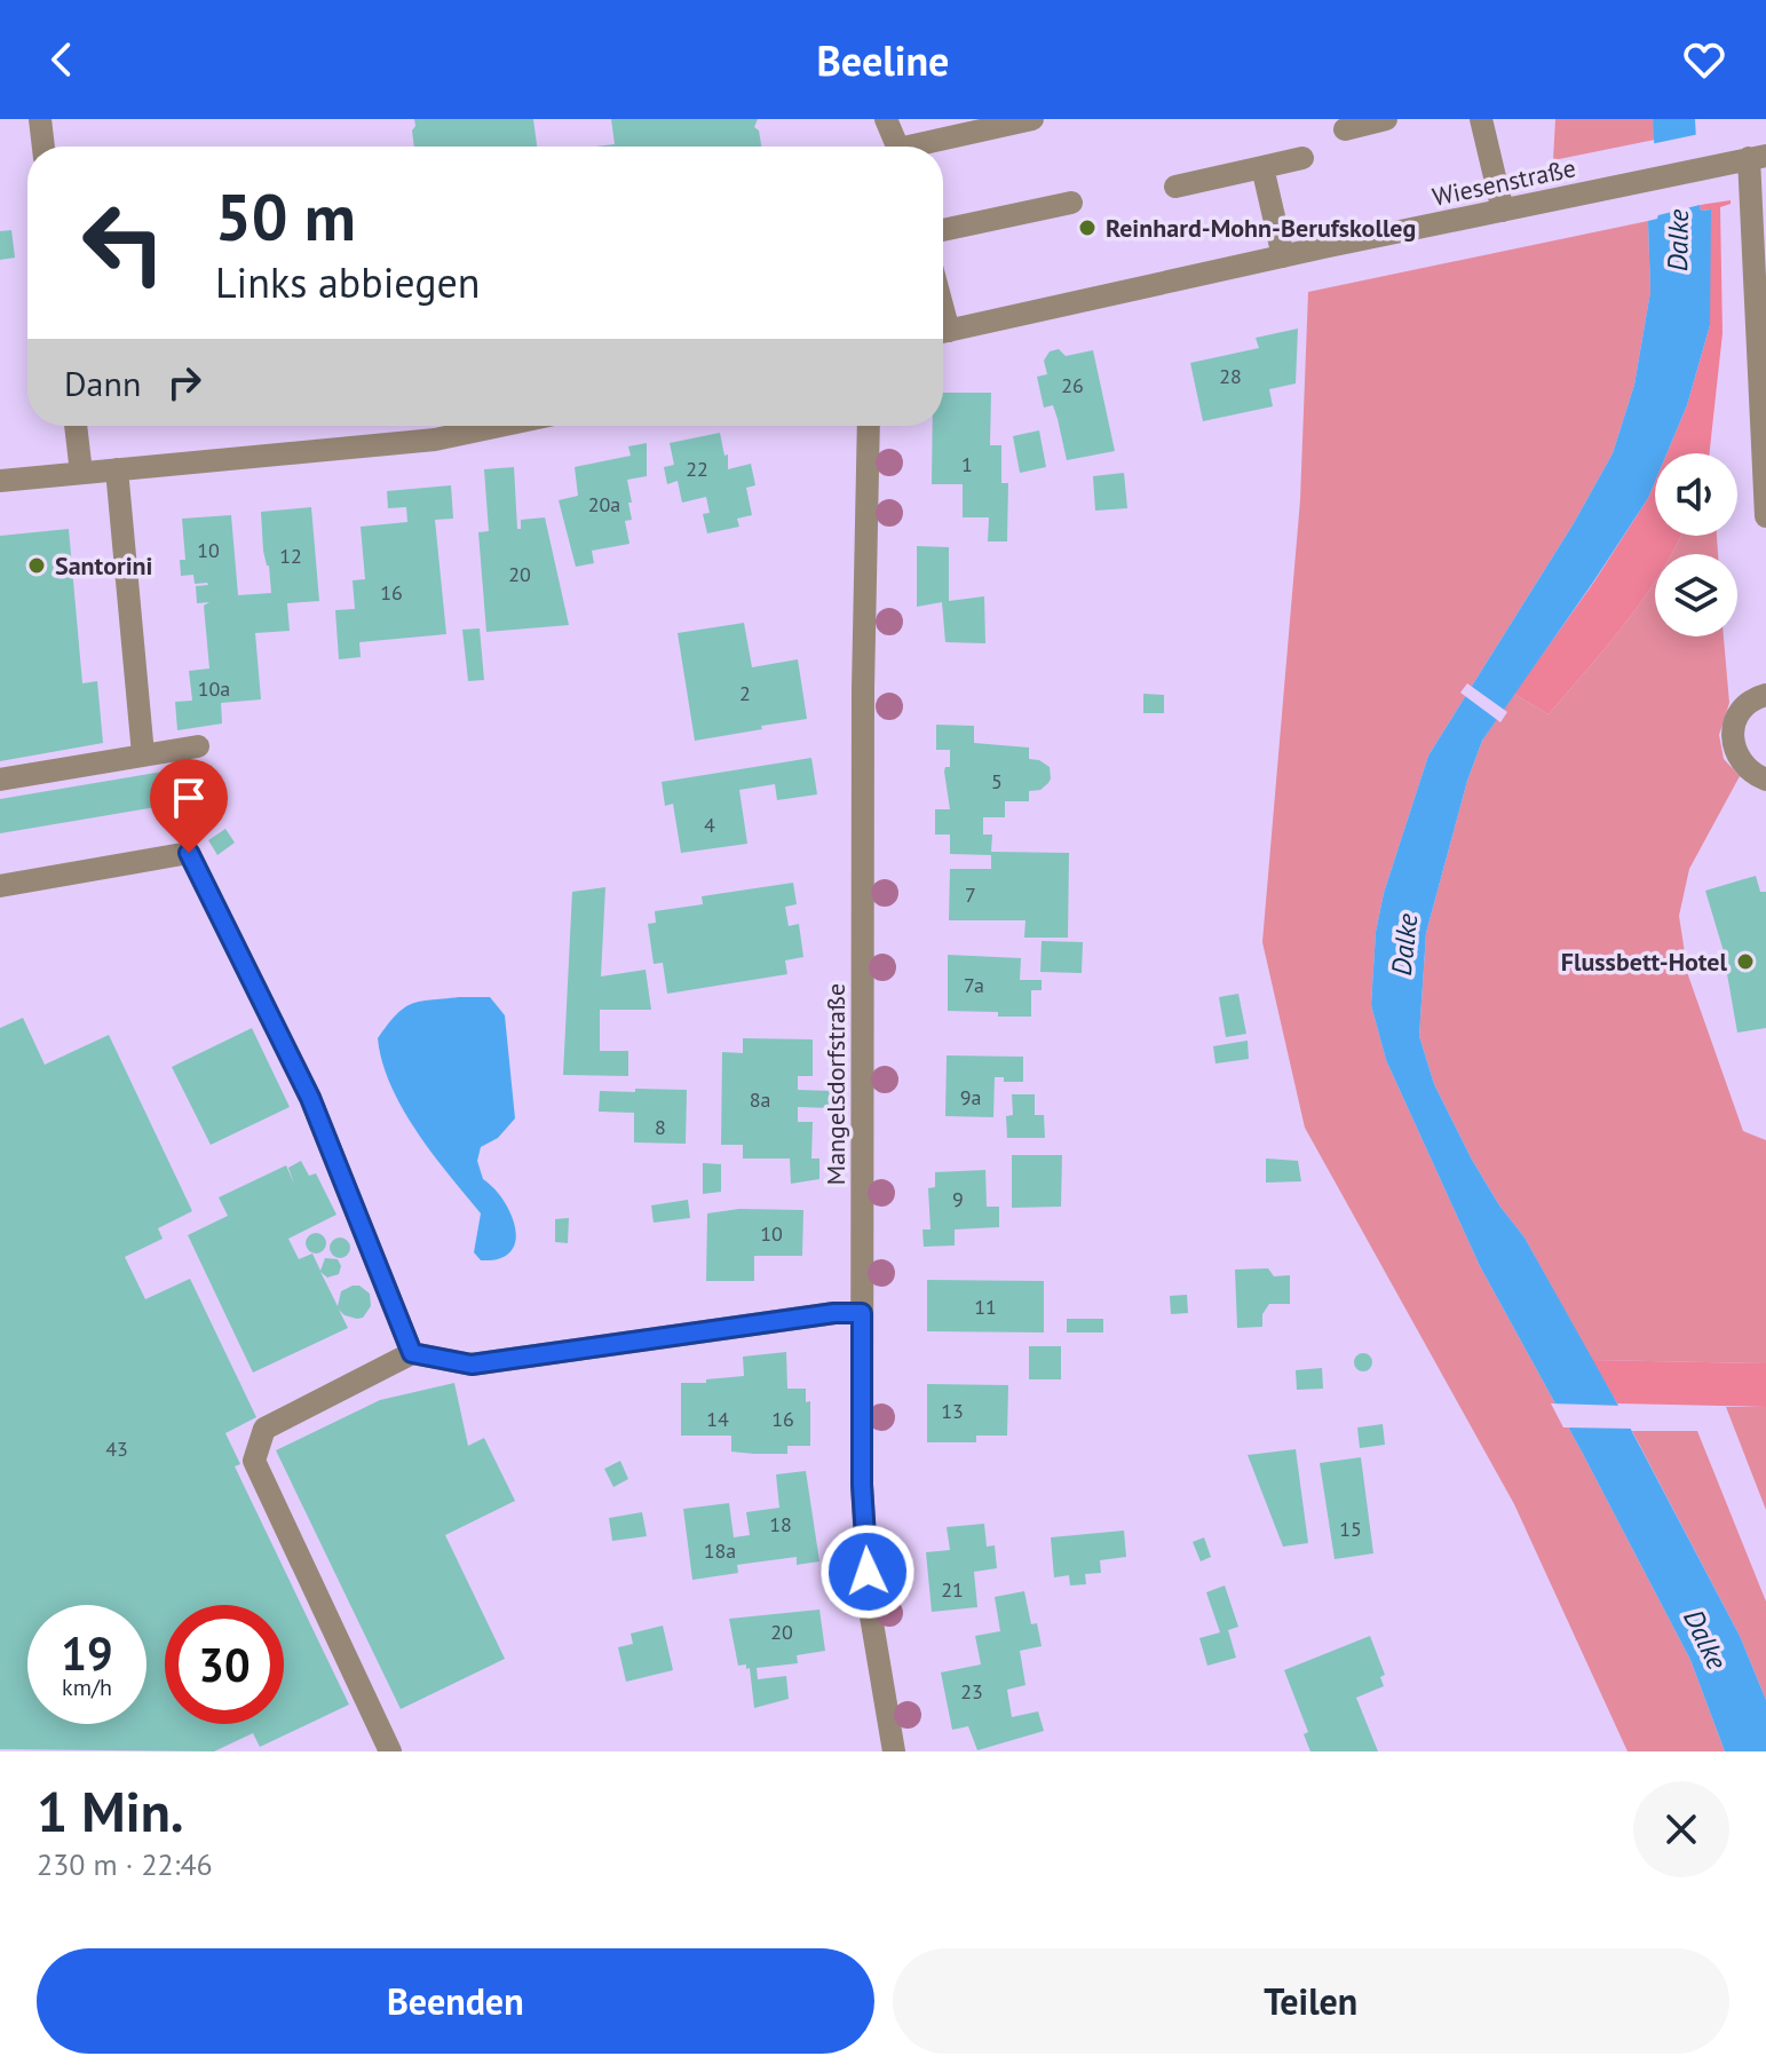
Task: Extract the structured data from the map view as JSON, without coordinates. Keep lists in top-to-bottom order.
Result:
{
  "streets": {
    "street": ["Wiesenstraße", "Mangelsdorfstraße"]
  },
  "water": ["Dalke"],
  "places": ["Reinhard-Mohn-Berufskolleg", "Santorini", "Flussbett-Hotel"],
  "house_numbers": [
    "28",
    "26",
    "1",
    "22",
    "20a",
    "10",
    "12",
    "20",
    "16",
    "10a",
    "2",
    "5",
    "4",
    "7",
    "7a",
    "9a",
    "8a",
    "8",
    "9",
    "10",
    "11",
    "13",
    "14",
    "16",
    "43",
    "18",
    "15",
    "18a",
    "21",
    "20",
    "23"
  ],
  "page": {
    "header": "Beeline",
    "turn": ["50 m", "Links abbiegen"],
    "then": "Dann",
    "speed": "19 km/h",
    "limit": "30",
    "heading": ["1 Min.", "230 m · 22:46"],
    "buttons": ["Beenden", "Teilen"]
  }
}
